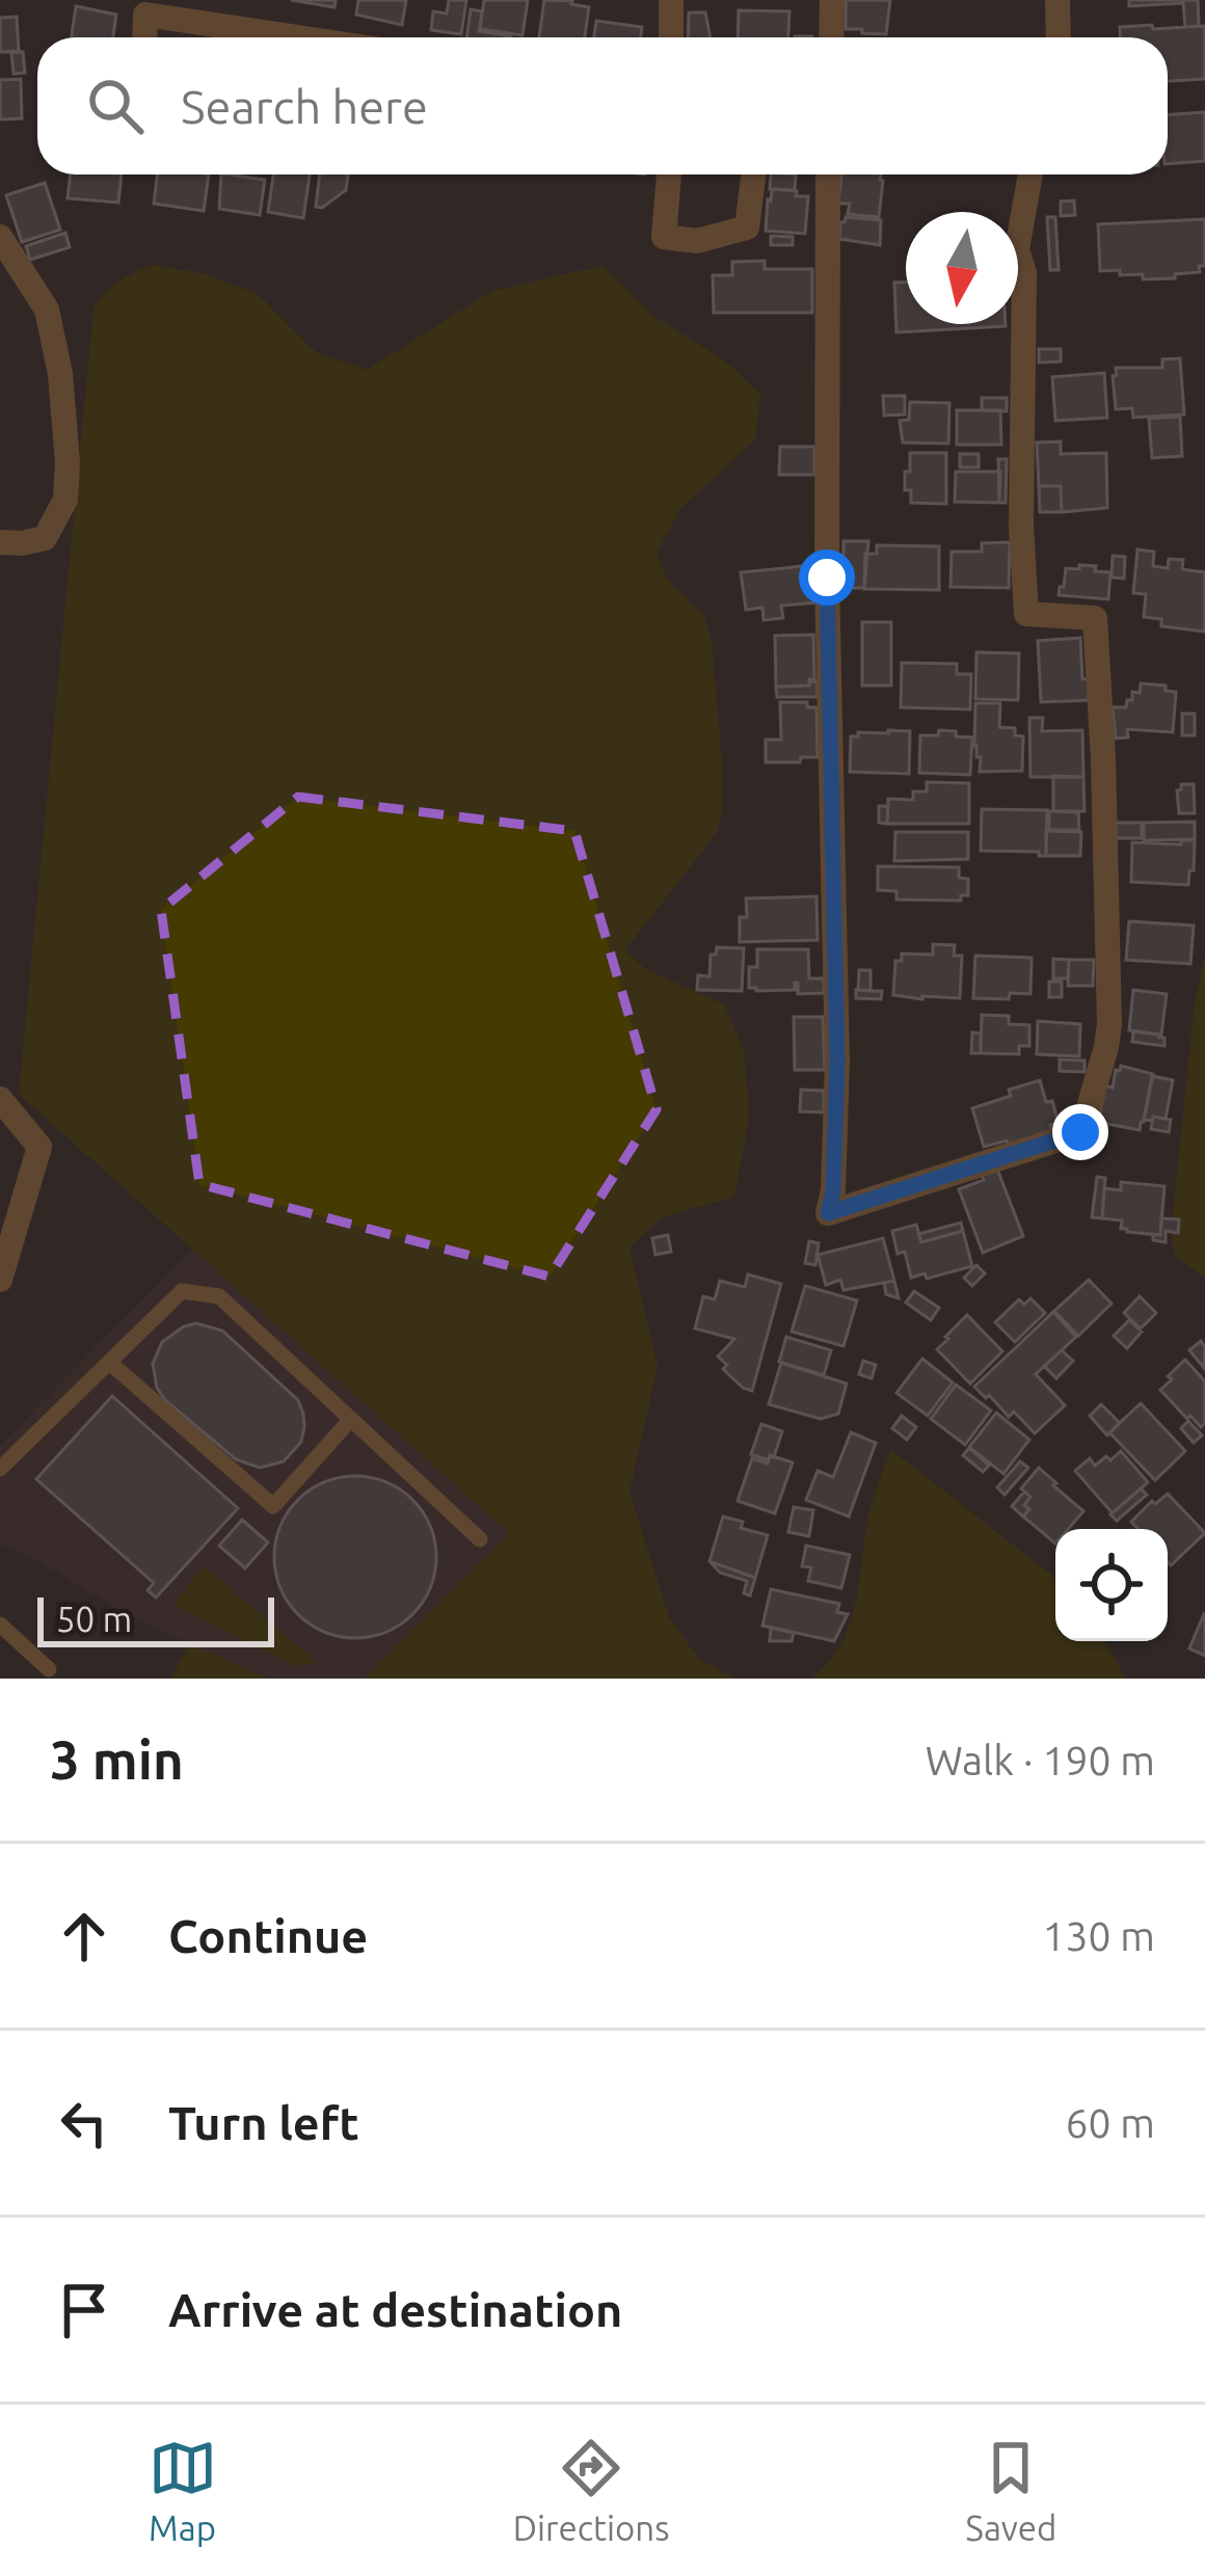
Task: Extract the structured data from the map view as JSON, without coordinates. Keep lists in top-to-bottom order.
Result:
{
  "scale_bar": "50 m",
  "north": "bottom",
  "page": {
    "search": "Search here",
    "scale": "50 m",
    "heading": ["3 min", "Walk · 190 m"],
    "list": [
      ["Continue", "130 m"],
      ["Turn left", "60 m"],
      "Arrive at destination"
    ],
    "nav": ["Map", "Directions", "Saved"]
  }
}
